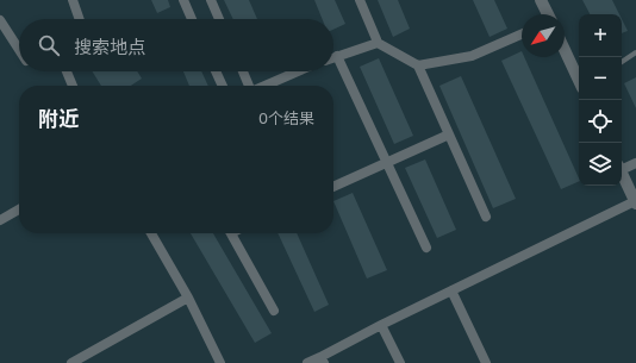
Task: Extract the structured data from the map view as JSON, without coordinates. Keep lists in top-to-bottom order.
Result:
{
  "north": "bottom left",
  "page": {
    "map_buttons": ["+", "−"],
    "search": "搜索地点",
    "heading": ["附近", "0个结果"]
  }
}
